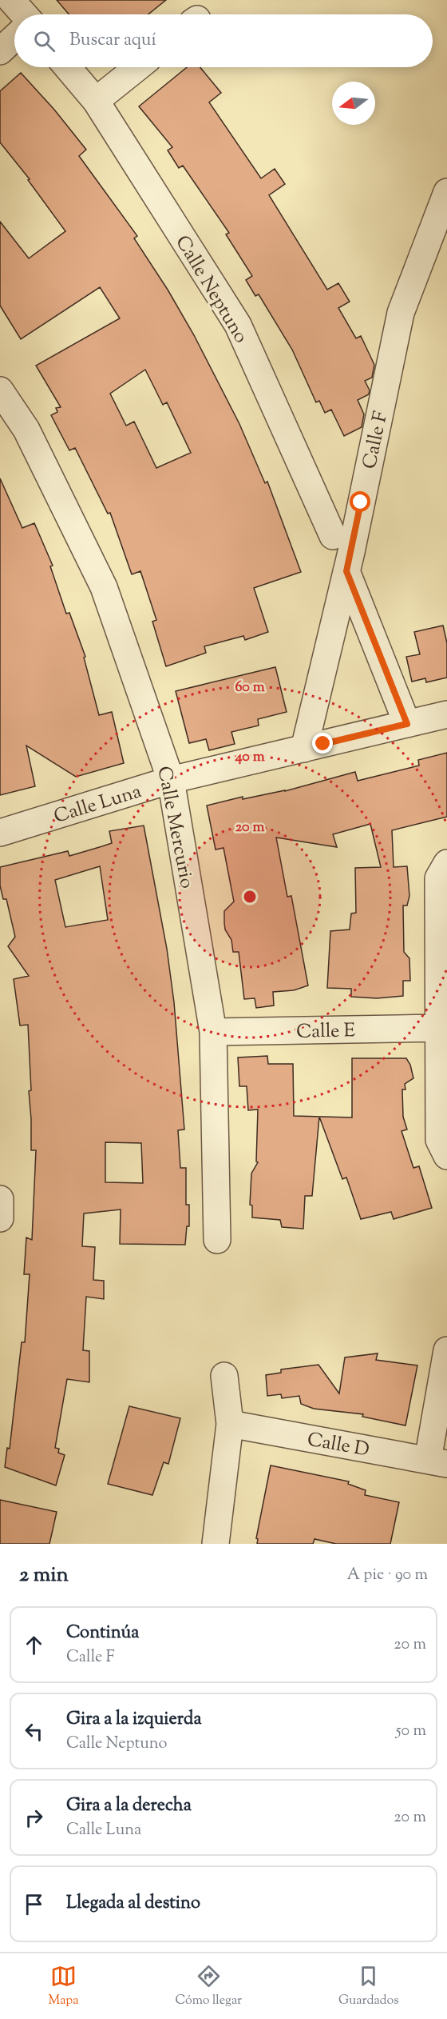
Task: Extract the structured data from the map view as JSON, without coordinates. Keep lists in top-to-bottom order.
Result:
{
  "streets": {
    "street": [
      "Calle Neptuno",
      "Calle F",
      "Calle Luna",
      "Calle Mercurio",
      "Calle E",
      "Calle D"
    ]
  },
  "crossings": [
    ["Calle F", "Calle Luna"],
    ["Calle Luna", "Calle Mercurio"],
    ["Calle Mercurio", "Calle E"]
  ],
  "north": "left",
  "page": {
    "search": "Buscar aquí",
    "heading": ["2 min", "A pie · 90 m"],
    "list": [
      ["Continúa", "Calle F", "20 m"],
      ["Gira a la izquierda", "Calle Neptuno", "50 m"],
      ["Gira a la derecha", "Calle Luna", "20 m"],
      "Llegada al destino"
    ],
    "nav": ["Mapa", "Cómo llegar", "Guardados"]
  },
  "rings": ["60 m", "40 m", "20 m"]
}
